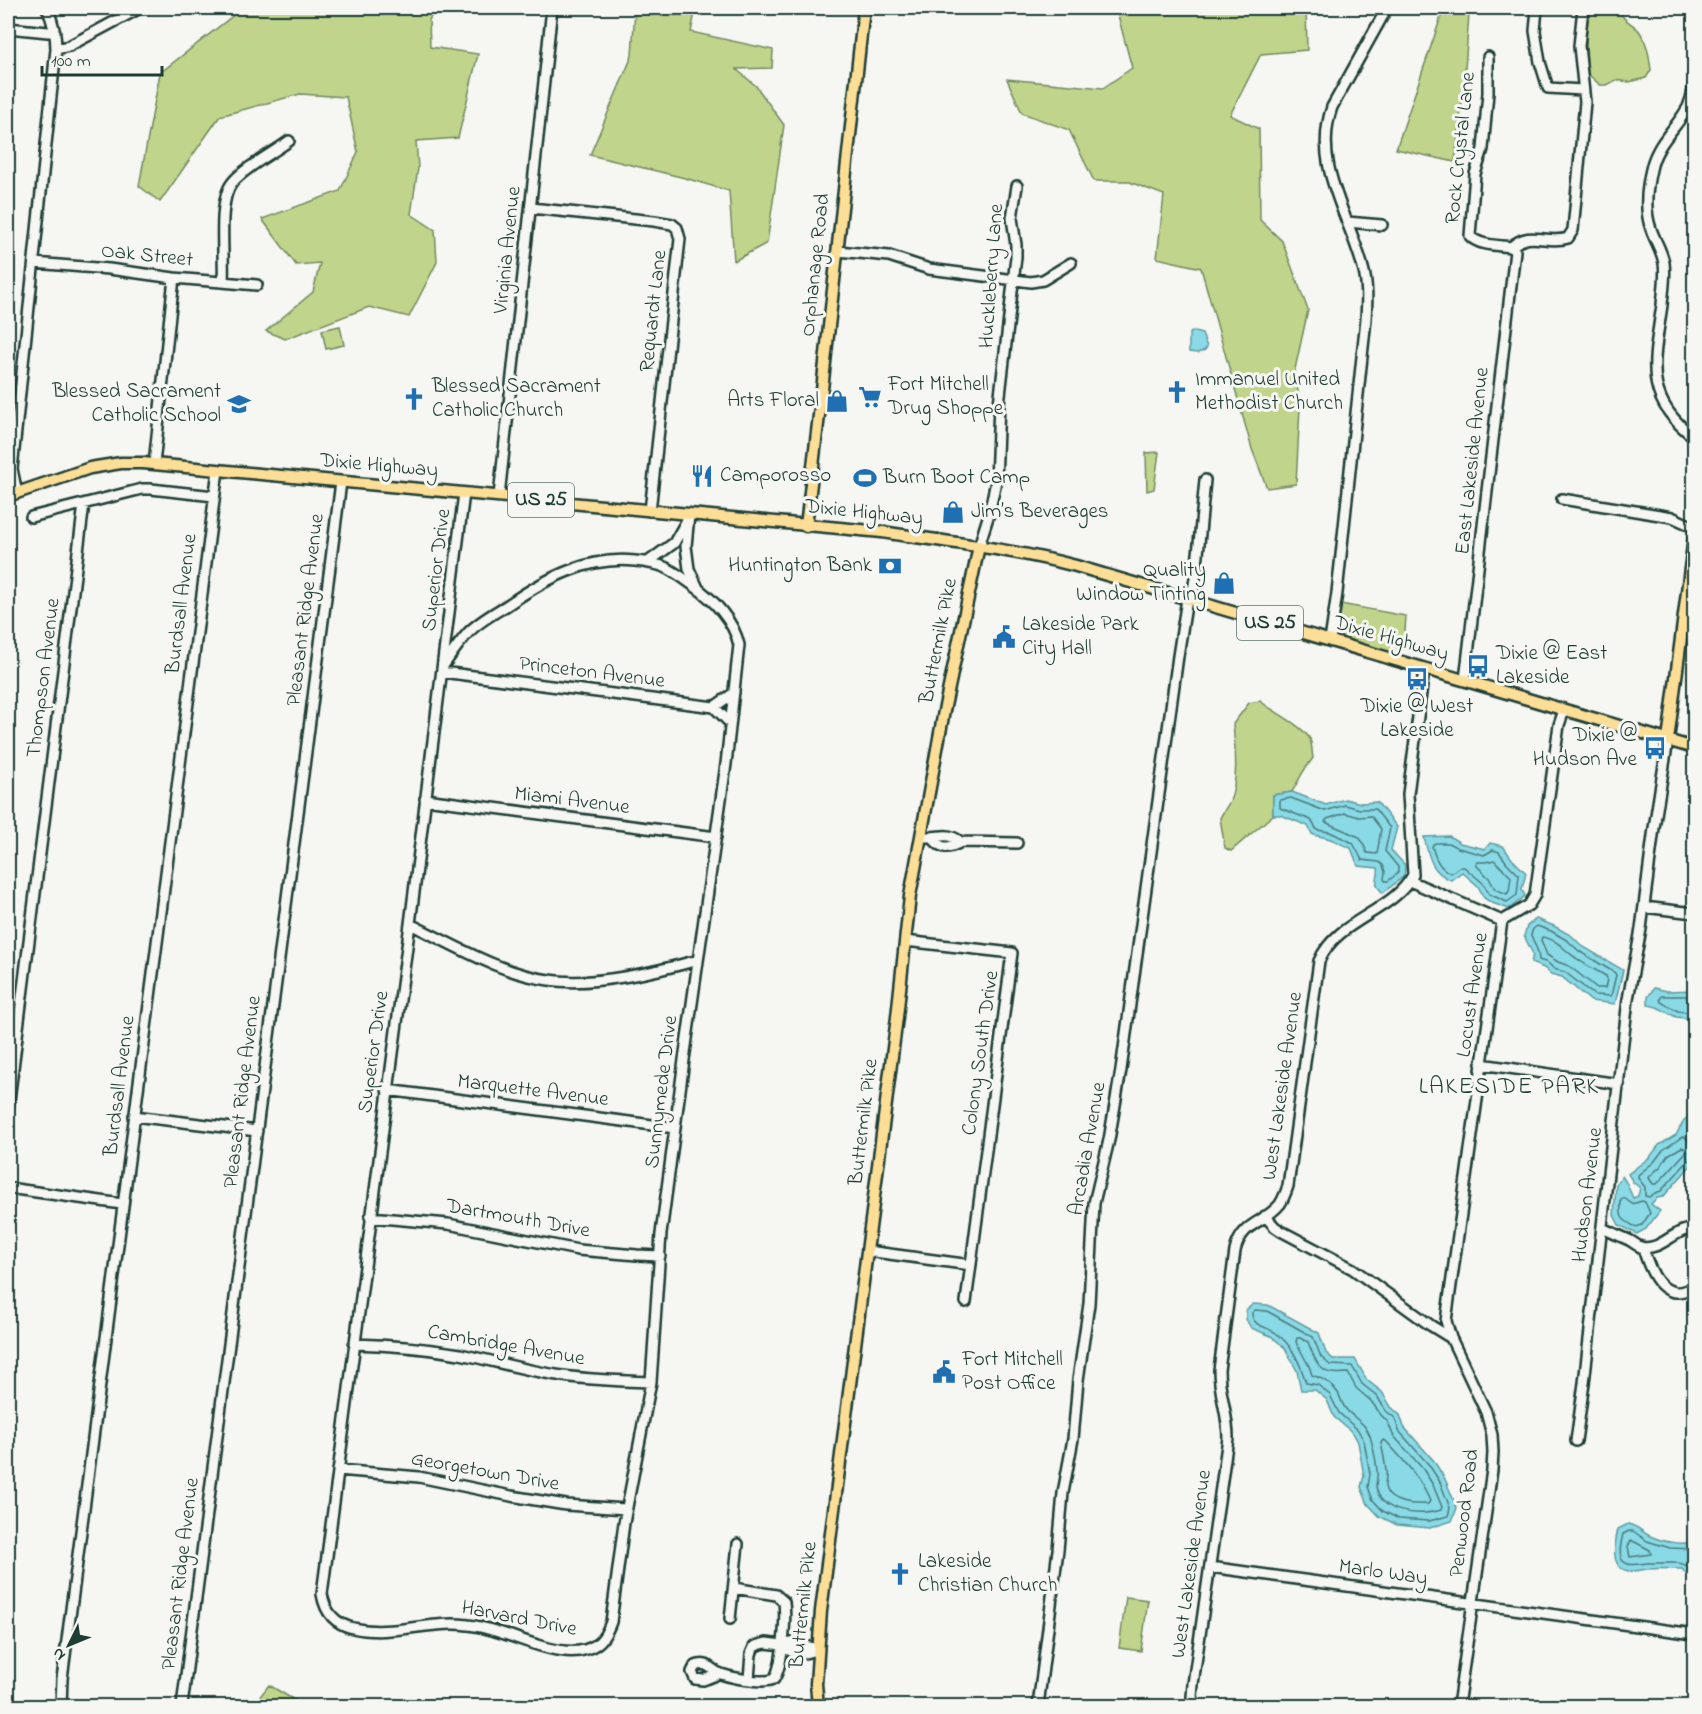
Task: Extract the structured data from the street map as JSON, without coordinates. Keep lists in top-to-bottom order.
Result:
{
  "streets": {
    "main road": [
      "Orphanage Road",
      "Dixie Highway",
      "US 25",
      "Buttermilk Pike"
    ],
    "street": [
      "Rock Crystal Lane",
      "Virginia Avenue",
      "Oak Street",
      "Huckleberry Lane",
      "Requardt Lane",
      "East Lakeside Avenue",
      "Superior Drive",
      "Burdsall Avenue",
      "Pleasant Ridge Avenue",
      "Princeton Avenue",
      "Thompson Avenue",
      "Miami Avenue",
      "Locust Avenue",
      "Colony South Drive",
      "West Lakeside Avenue",
      "Marquette Avenue",
      "Sunnymede Drive",
      "Arcadia Avenue",
      "Hudson Avenue",
      "Dartmouth Drive",
      "Cambridge Avenue",
      "Georgetown Drive",
      "Penwood Road",
      "Marlo Way",
      "Harvard Drive"
    ]
  },
  "crossings": [
    ["Rock Crystal Lane", "East Lakeside Avenue"],
    ["Virginia Avenue", "Requardt Lane"],
    ["Virginia Avenue", "Dixie Highway"],
    ["Orphanage Road", "Dixie Highway"],
    ["Huckleberry Lane", "Dixie Highway"],
    ["Huckleberry Lane", "Buttermilk Pike"],
    ["Requardt Lane", "Dixie Highway"],
    ["East Lakeside Avenue", "Dixie Highway"],
    ["Dixie Highway", "Superior Drive"],
    ["Dixie Highway", "Burdsall Avenue"],
    ["Dixie Highway", "Pleasant Ridge Avenue"],
    ["Dixie Highway", "Buttermilk Pike"],
    ["Dixie Highway", "Locust Avenue"],
    ["Dixie Highway", "Arcadia Avenue"],
    ["Dixie Highway", "Hudson Avenue"],
    ["Superior Drive", "Princeton Avenue"],
    ["Superior Drive", "Miami Avenue"],
    ["Superior Drive", "Marquette Avenue"],
    ["Superior Drive", "Sunnymede Drive"],
    ["Superior Drive", "Dartmouth Drive"],
    ["Superior Drive", "Cambridge Avenue"],
    ["Superior Drive", "Georgetown Drive"],
    ["Superior Drive", "Harvard Drive"],
    ["Buttermilk Pike", "Colony South Drive"],
    ["Princeton Avenue", "Sunnymede Drive"],
    ["Miami Avenue", "Sunnymede Drive"],
    ["Locust Avenue", "Penwood Road"],
    ["West Lakeside Avenue", "Marlo Way"],
    ["Marquette Avenue", "Sunnymede Drive"],
    ["Sunnymede Drive", "Dartmouth Drive"],
    ["Sunnymede Drive", "Cambridge Avenue"],
    ["Sunnymede Drive", "Georgetown Drive"],
    ["Sunnymede Drive", "Harvard Drive"],
    ["Penwood Road", "Marlo Way"]
  ],
  "districts": ["LAKESIDE PARK"],
  "places": {
    "church": ["Immanuel United Methodist Church", "Blessed Sacrament Catholic Church", "Lakeside Christian Church"],
    "supermarket": ["Fort Mitchell Drug Shoppe"],
    "shop": ["Arts Floral", "Jim’s Beverages", "Quality Window Tinting"],
    "school or university": ["Blessed Sacrament Catholic School"],
    "restaurant": ["Camporosso"],
    "sports": ["Burn Boot Camp"],
    "bank": ["Huntington Bank"],
    "public building": ["Lakeside Park City Hall", "Fort Mitchell Post Office"],
    "bus stop": ["Dixie @ East Lakeside", "Dixie @ West Lakeside", "Dixie @ Hudson Ave"]
  },
  "scale_bar": "100 m",
  "north": "bottom left"
}
